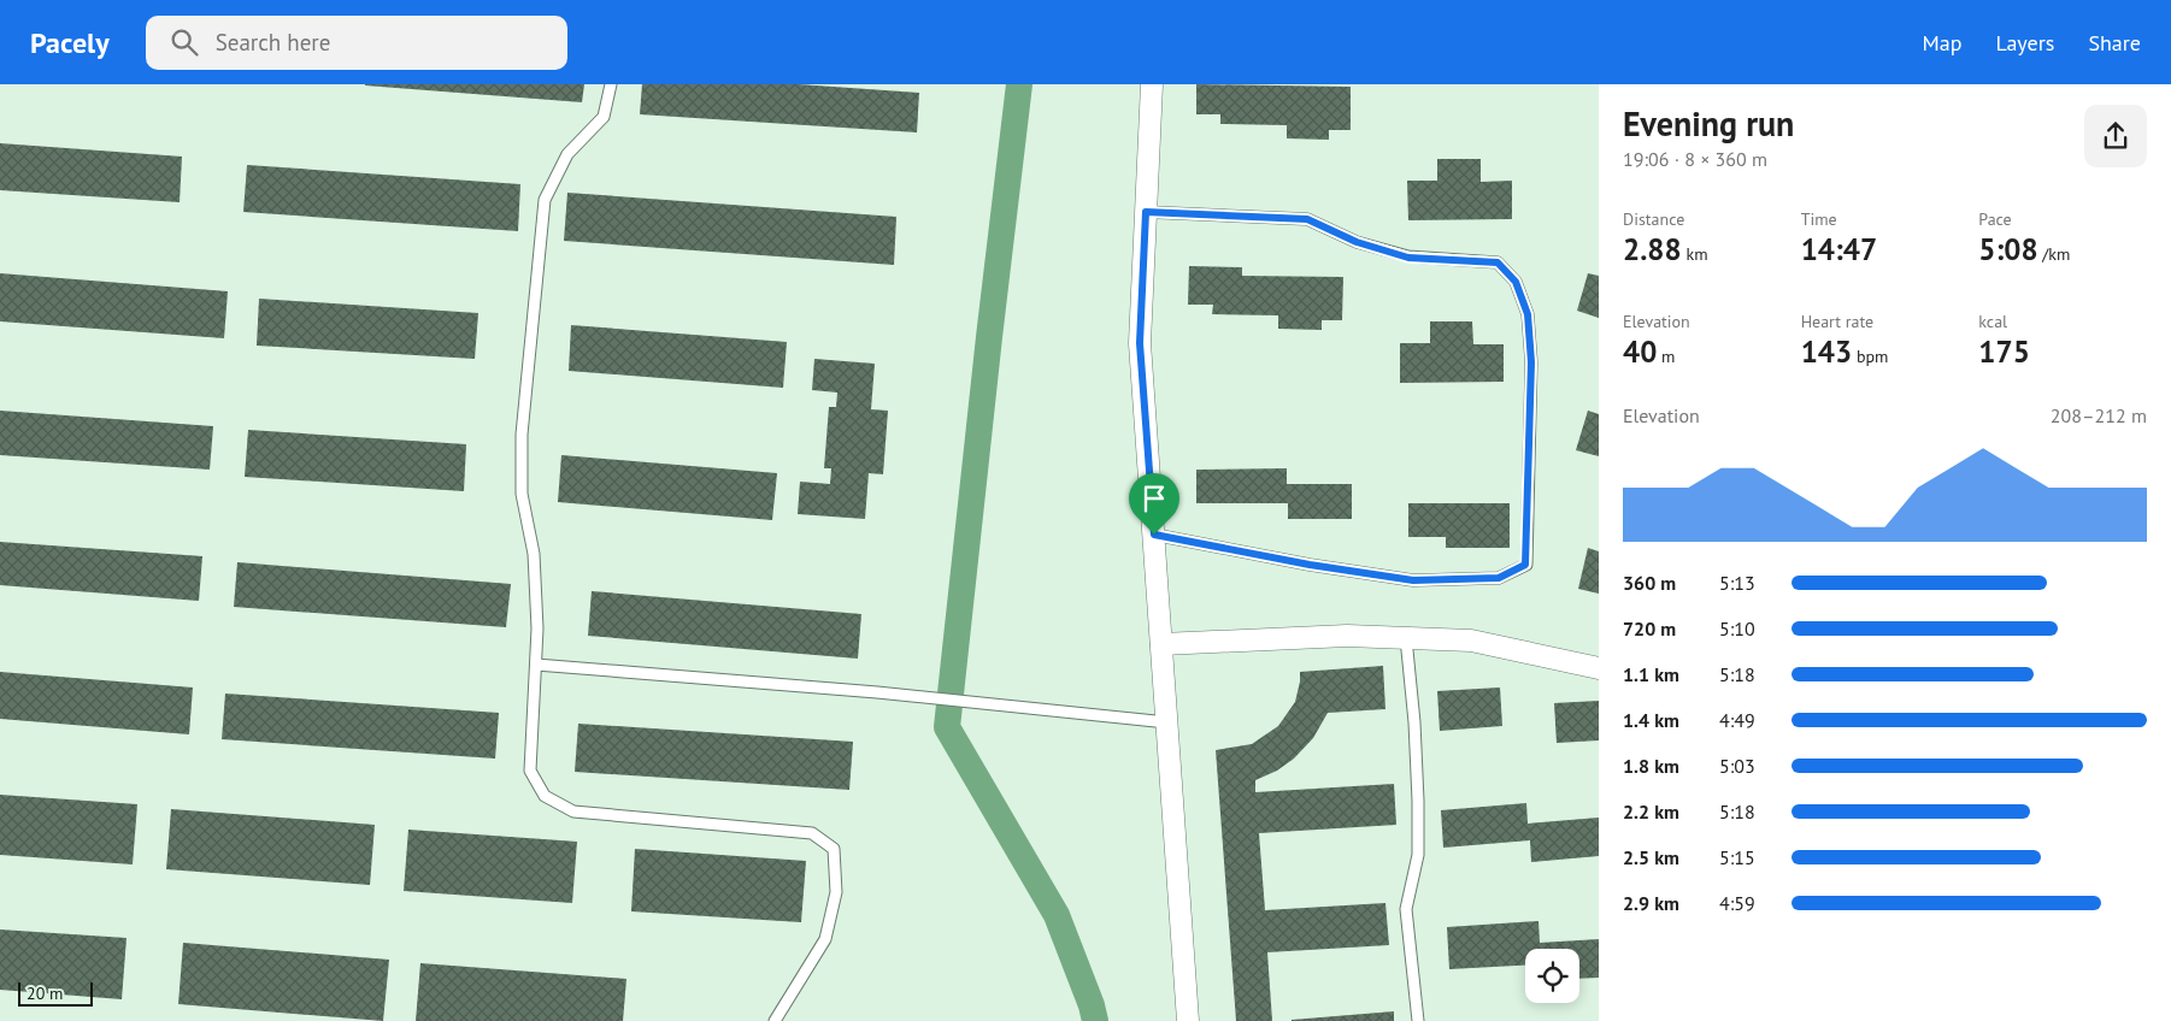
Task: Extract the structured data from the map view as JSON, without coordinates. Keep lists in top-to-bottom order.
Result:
{
  "scale_bar": "20 m",
  "page": {
    "header": "Pacely",
    "search": "Search here",
    "nav": ["Map", "Layers", "Share"],
    "heading": ["Evening run", "19:06 · 8 × 360 m"],
    "stats": [
      ["Distance", "2.88 km"],
      ["Time", "14:47"],
      ["Pace", "5:08 /km"],
      ["Elevation", "40 m"],
      ["Heart rate", "143 bpm"],
      ["kcal", "175"]
    ],
    "chart": ["Elevation", "208–212 m"],
    "list": [
      {
        "name": "360 m",
        "note": "5:13"
      },
      {
        "name": "720 m",
        "note": "5:10"
      },
      {
        "name": "1.1 km",
        "note": "5:18"
      },
      {
        "name": "1.4 km",
        "note": "4:49"
      },
      {
        "name": "1.8 km",
        "note": "5:03"
      },
      {
        "name": "2.2 km",
        "note": "5:18"
      },
      {
        "name": "2.5 km",
        "note": "5:15"
      },
      {
        "name": "2.9 km",
        "note": "4:59"
      }
    ],
    "scale": "20 m"
  }
}
